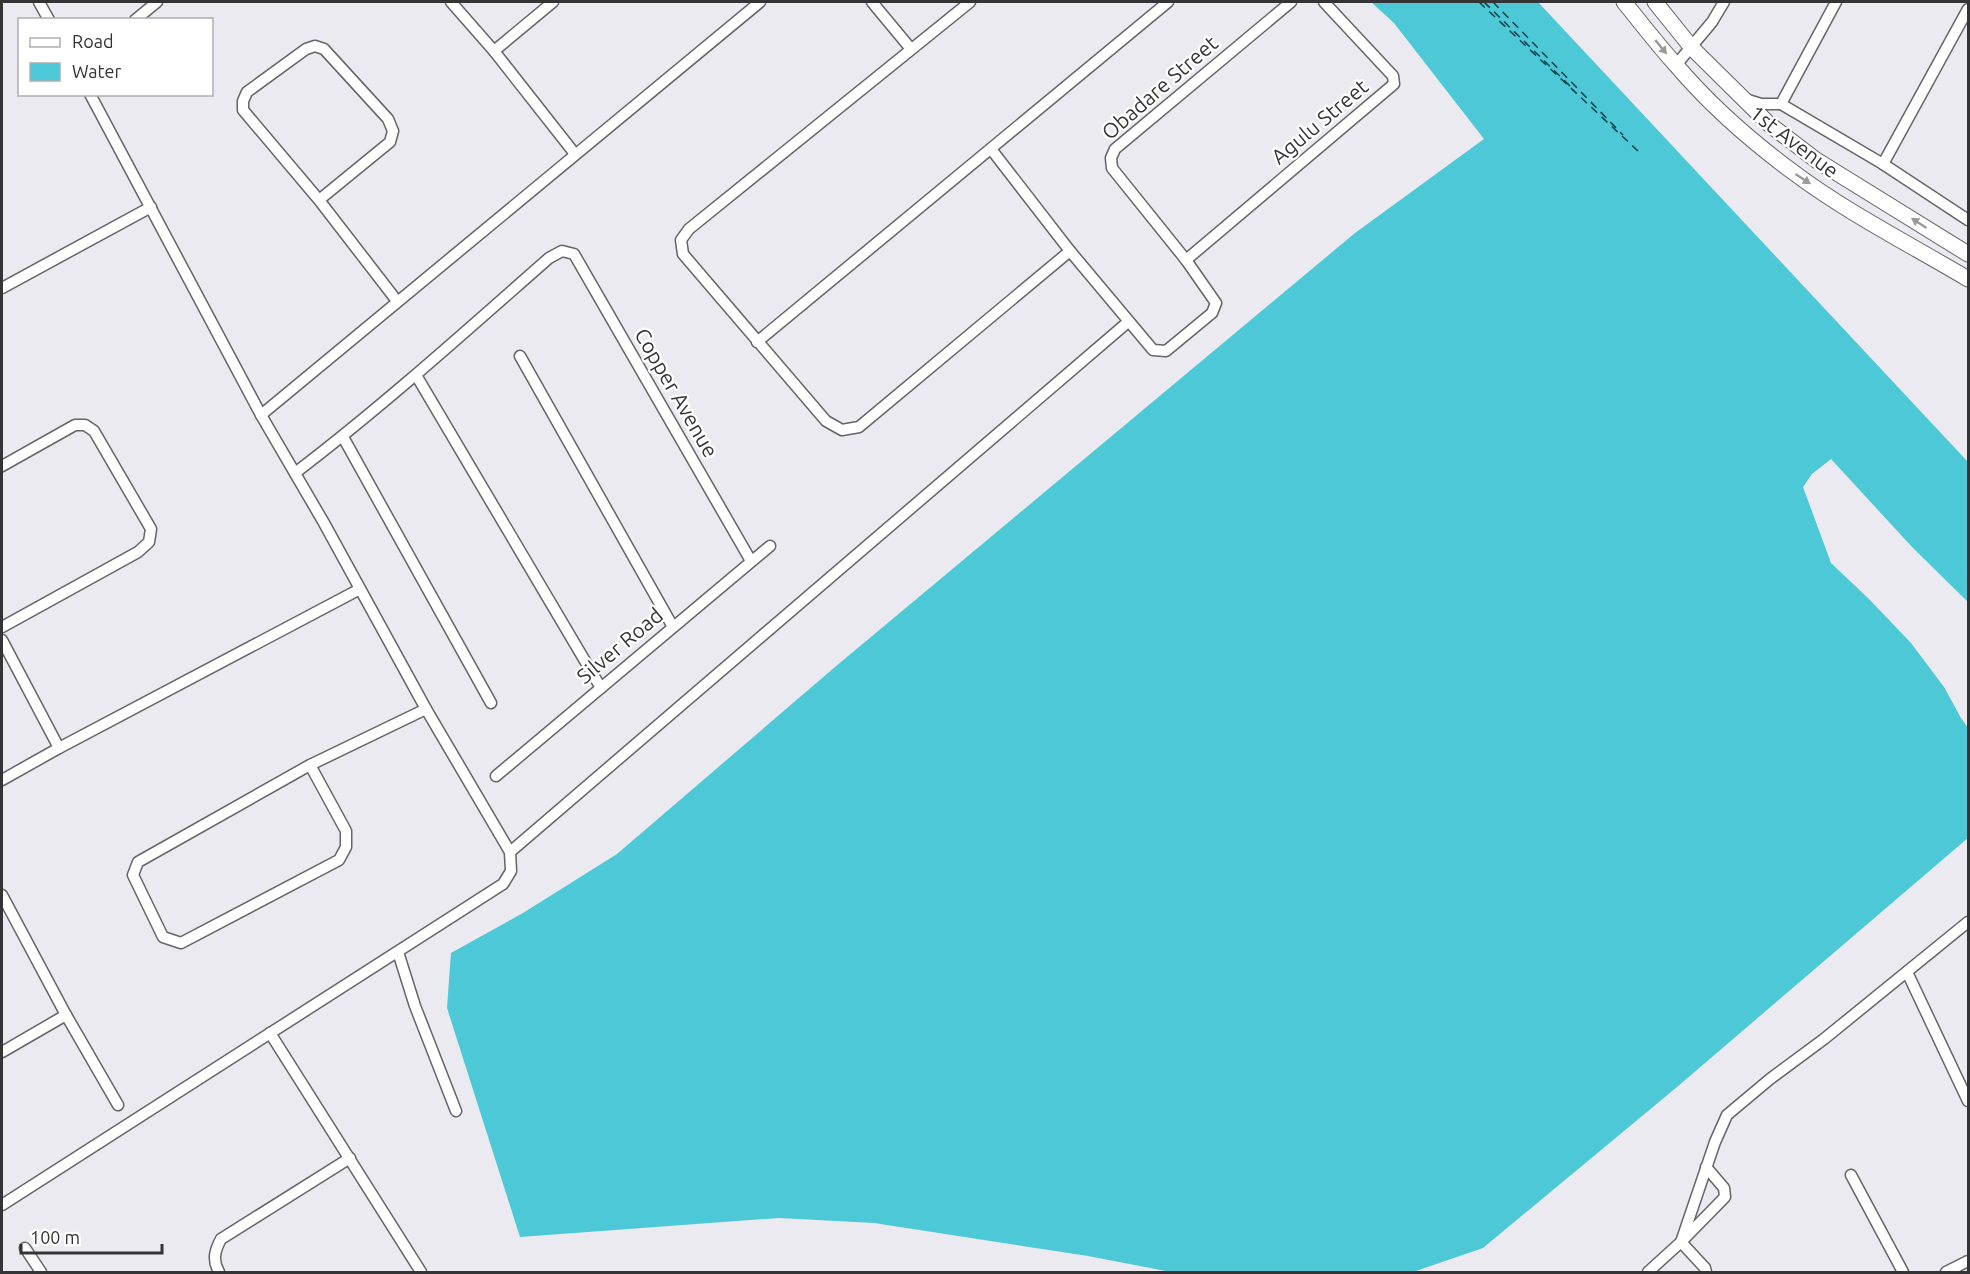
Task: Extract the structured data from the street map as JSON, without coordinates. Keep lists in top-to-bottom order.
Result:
{
  "streets": {
    "main road": ["1st Avenue"],
    "street": [
      "Obadare Street",
      "Agulu Street",
      "Copper Avenue",
      "Silver Road"
    ]
  },
  "crossings": [
    ["Obadare Street", "Agulu Street"],
    ["Copper Avenue", "Silver Road"]
  ],
  "legend": ["Road", "Water"],
  "scale_bar": "100 m"
}
